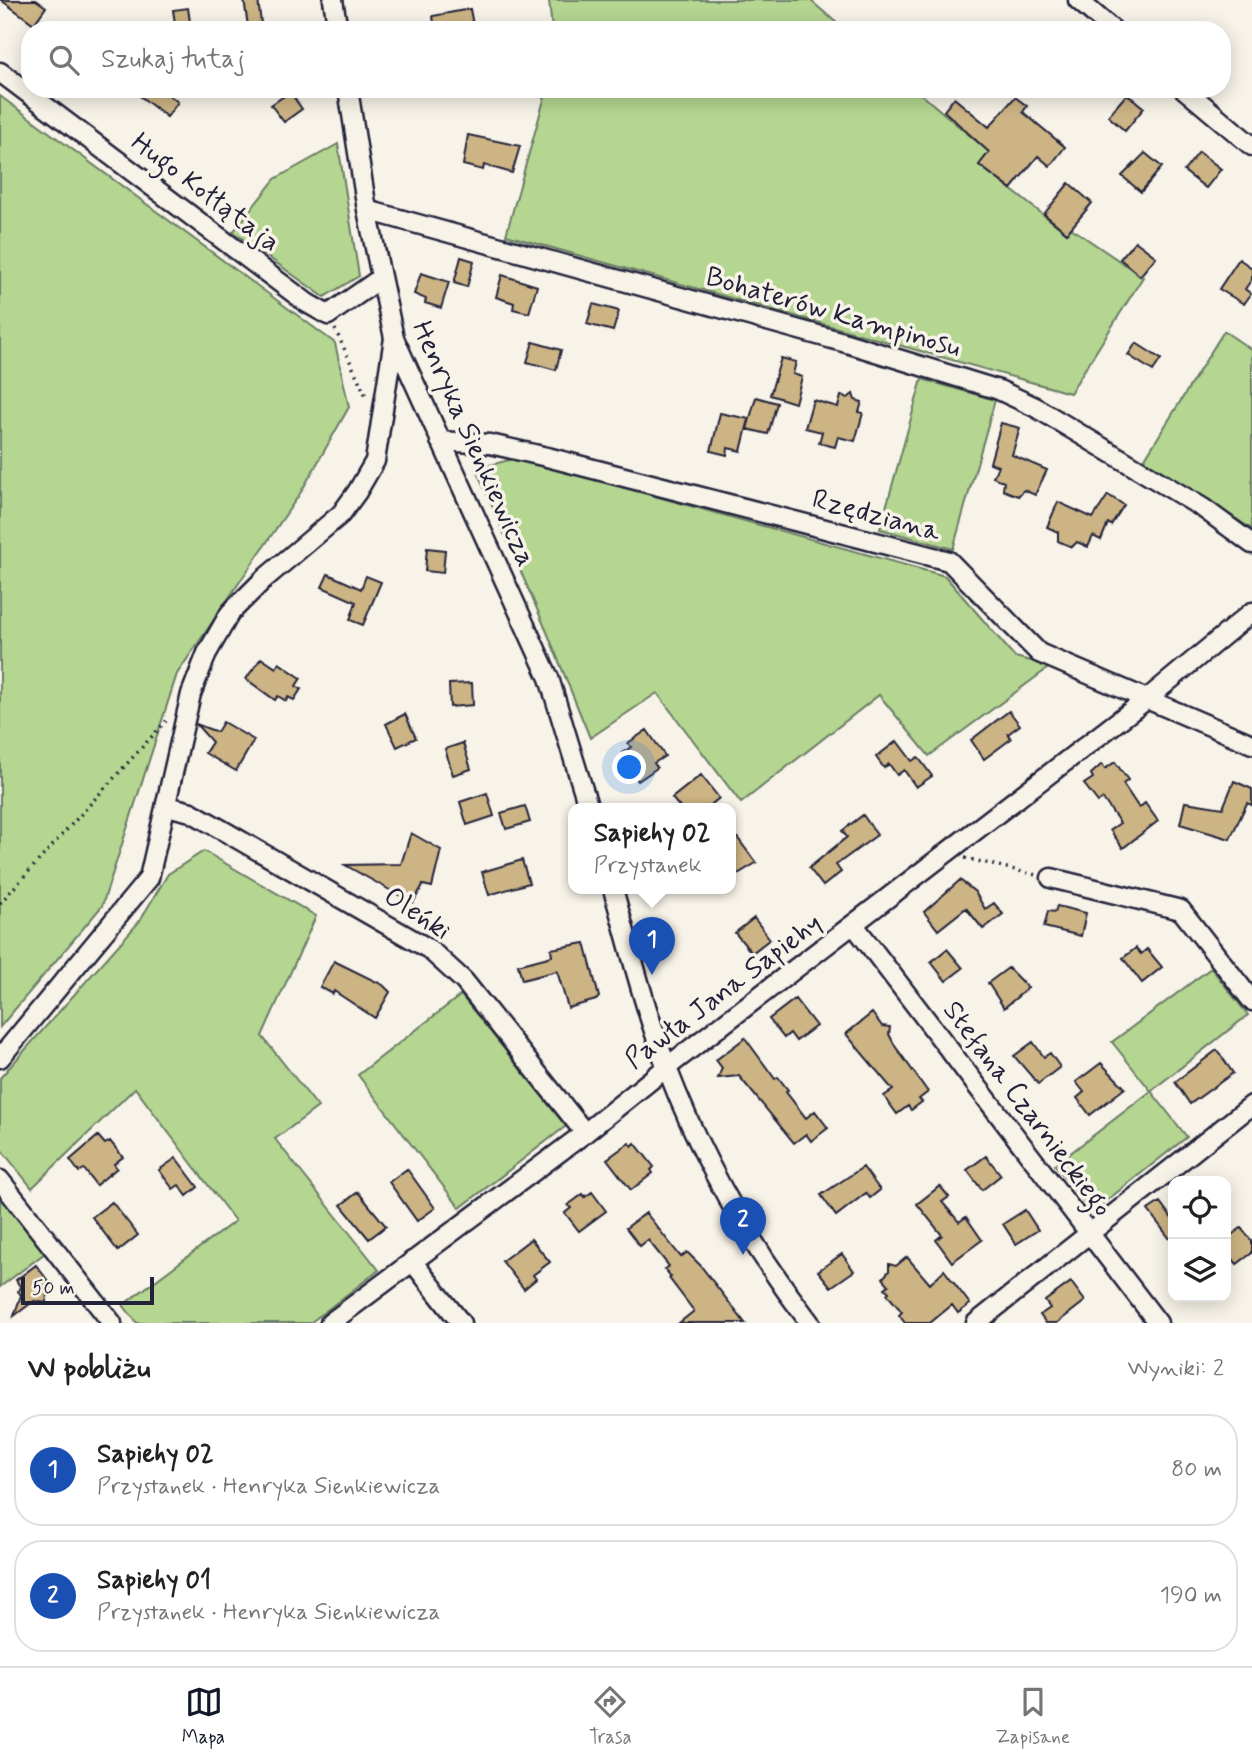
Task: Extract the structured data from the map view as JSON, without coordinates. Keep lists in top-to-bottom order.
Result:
{
  "streets": {
    "street": [
      "Hugo Kołłątaja",
      "Bohaterów Kampinosu",
      "Henryka Sienkiewicza",
      "Rzędziana",
      "Oleńki",
      "Pawła Jana Sapiehy",
      "Stefana Czarnieckiego"
    ]
  },
  "crossings": [
    ["Bohaterów Kampinosu", "Henryka Sienkiewicza"],
    ["Henryka Sienkiewicza", "Rzędziana"],
    ["Rzędziana", "Pawła Jana Sapiehy"],
    ["Oleńki", "Pawła Jana Sapiehy"],
    ["Pawła Jana Sapiehy", "Stefana Czarnieckiego"]
  ],
  "scale_bar": "50 m",
  "page": {
    "search": "Szukaj tutaj",
    "popup": ["Sapiehy 02", "Przystanek"],
    "pins": ["1", "2"],
    "scale": "50 m",
    "heading": ["W pobliżu", "Wyniki: 2"],
    "list": [
      {
        "mark": "1",
        "name": "Sapiehy 02",
        "note": "Przystanek · Henryka Sienkiewicza",
        "value": "80 m"
      },
      {
        "mark": "2",
        "name": "Sapiehy 01",
        "note": "Przystanek · Henryka Sienkiewicza",
        "value": "190 m"
      }
    ],
    "nav": ["Mapa", "Trasa", "Zapisane"]
  }
}
